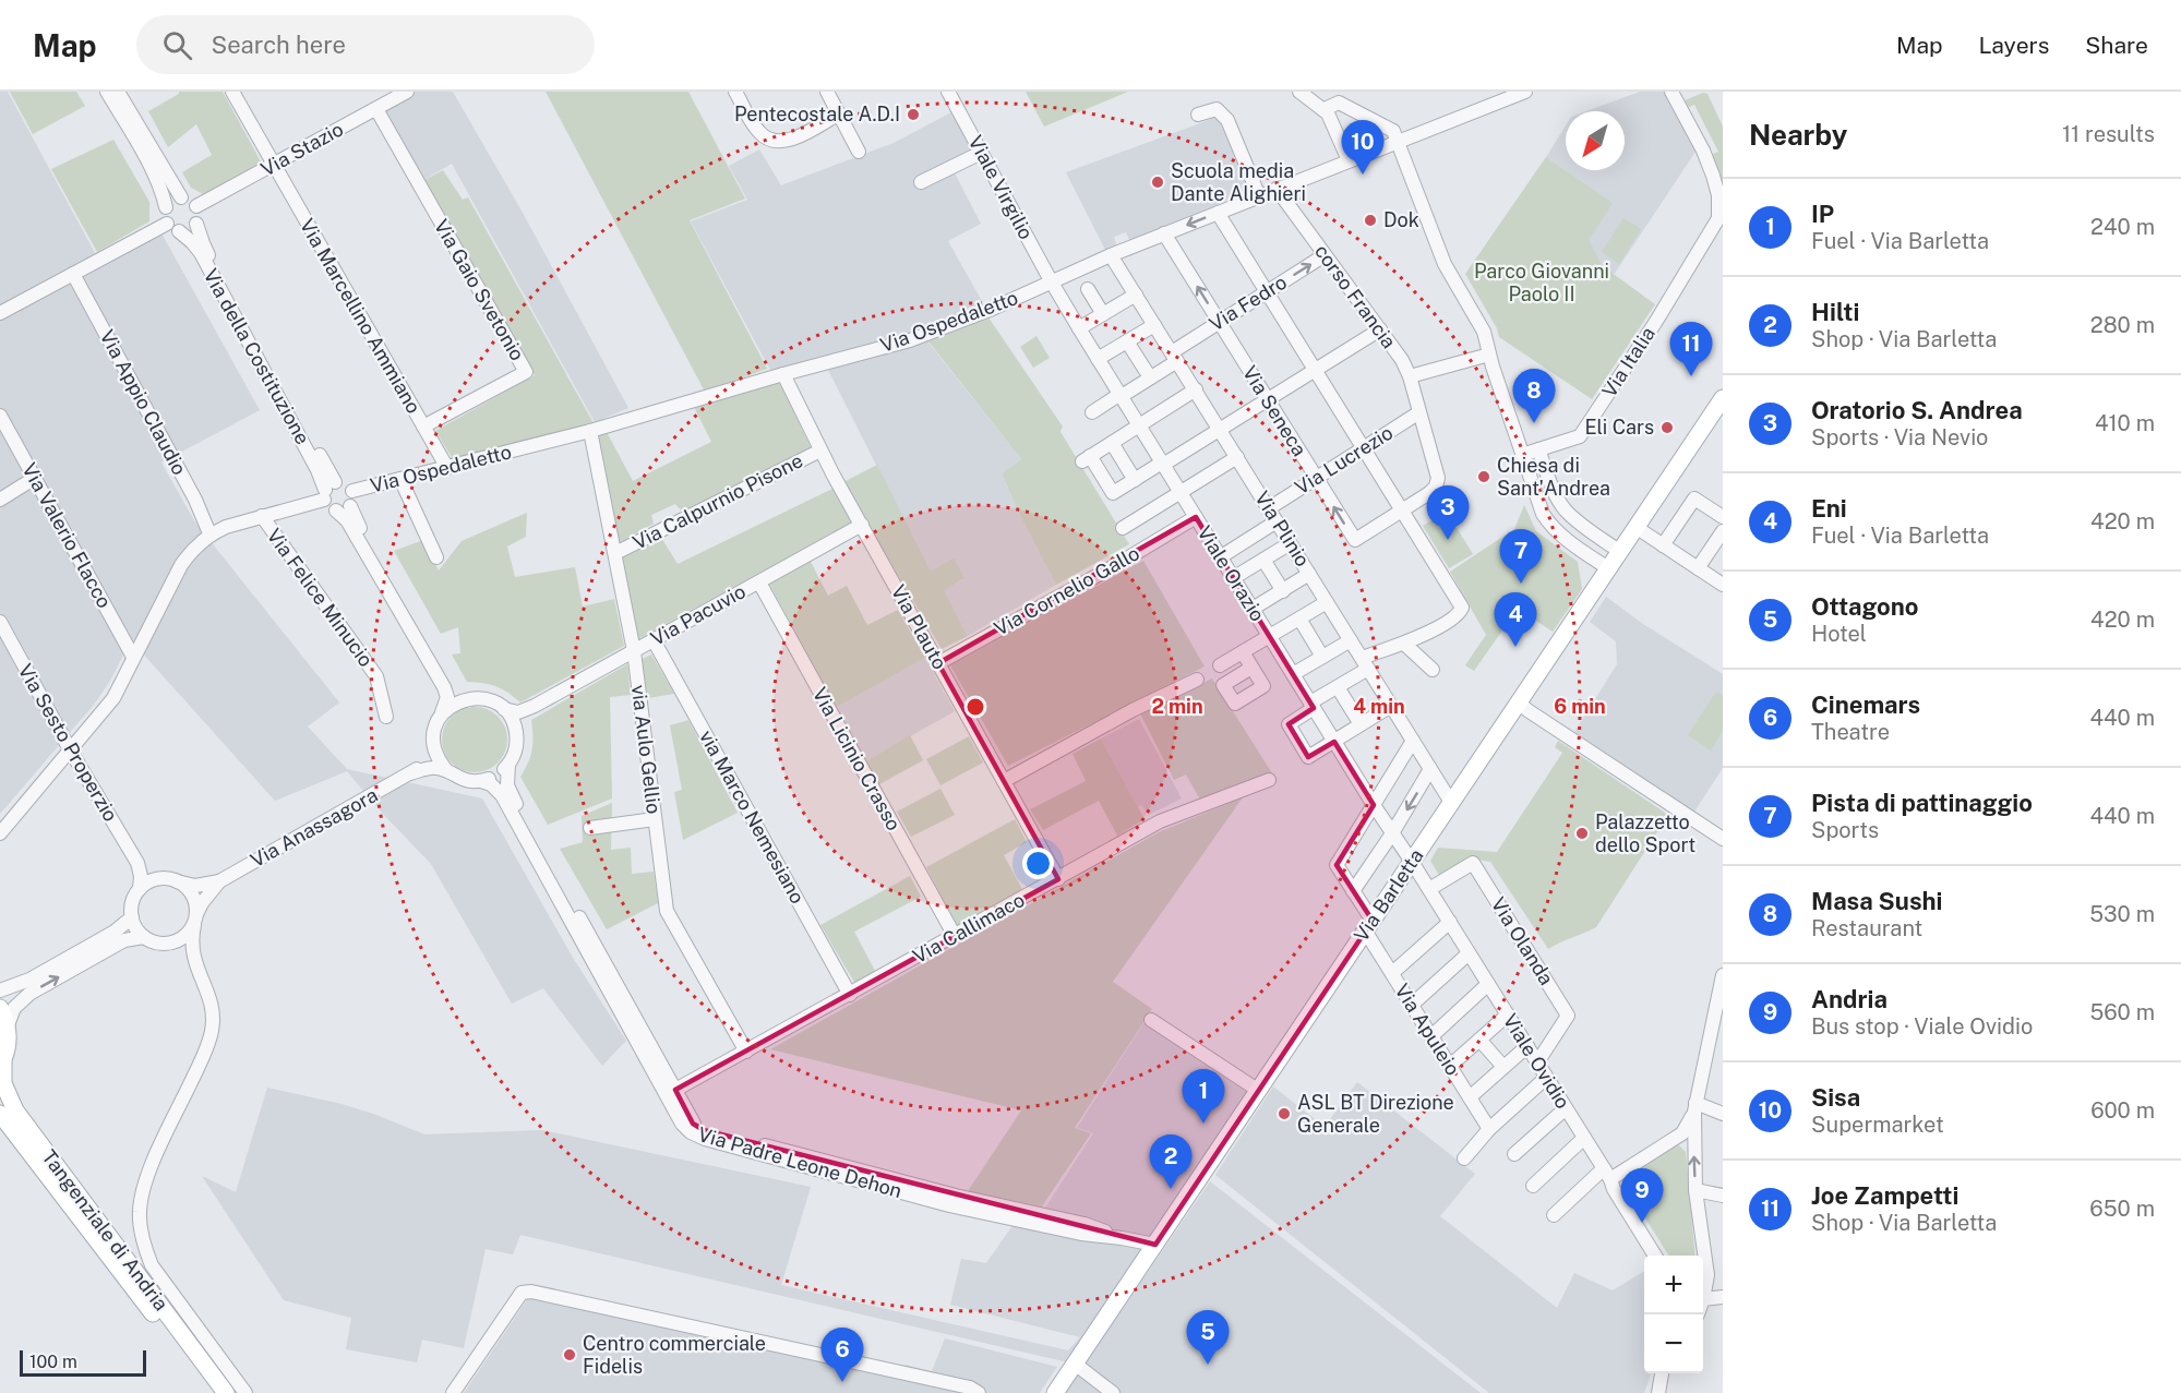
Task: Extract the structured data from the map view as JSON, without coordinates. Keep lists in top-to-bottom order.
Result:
{
  "streets": {
    "main road": ["Via Barletta", "Tangenziale di Andria"],
    "street": [
      "Via Stazio",
      "Viale Virgilio",
      "Via Gaio Svetonio",
      "corso Francia",
      "Via Fedro",
      "Via Marcellino Ammiano",
      "Via Ospedaletto",
      "Via della Costituzione",
      "Via Italia",
      "Via Appio Claudio",
      "Via Seneca",
      "Via Lucrezio",
      "Via Calpurnio Pisone",
      "Via Plinio",
      "Via Valerio Flacco",
      "Viale Orazio",
      "Via Cornelio Gallo",
      "Via Felice Minucio",
      "Via Pacuvio",
      "Via Plauto",
      "Via Sesto Properzio",
      "via Aulo Gellio",
      "Via Licinio Crasso",
      "via Marco Nemesiano",
      "Via Anassagora",
      "Via Callimaco",
      "Via Olanda",
      "Via Apuleio",
      "Viale Ovidio",
      "Via Padre Leone Dehon"
    ]
  },
  "crossings": [
    ["Via Stazio", "Via Gaio Svetonio"],
    ["Via Stazio", "Via Marcellino Ammiano"],
    ["Via Stazio", "Via della Costituzione"],
    ["Viale Virgilio", "Via Ospedaletto"],
    ["Viale Virgilio", "Viale Orazio"],
    ["Via Gaio Svetonio", "Via Marcellino Ammiano"],
    ["corso Francia", "Via Fedro"],
    ["corso Francia", "Via Ospedaletto"],
    ["corso Francia", "Via Seneca"],
    ["corso Francia", "Via Lucrezio"],
    ["Via Fedro", "Via Seneca"],
    ["Via Fedro", "Via Plinio"],
    ["Via Fedro", "Viale Orazio"],
    ["Via Marcellino Ammiano", "Via Ospedaletto"],
    ["Via Ospedaletto", "Via della Costituzione"],
    ["Via Ospedaletto", "Via Seneca"],
    ["Via Ospedaletto", "Via Plinio"],
    ["Via Ospedaletto", "Viale Orazio"],
    ["Via Ospedaletto", "Via Plauto"],
    ["Via Ospedaletto", "via Aulo Gellio"],
    ["Via della Costituzione", "Via Pacuvio"],
    ["Via della Costituzione", "Via Anassagora"],
    ["Via della Costituzione", "Via Padre Leone Dehon"],
    ["Via Seneca", "Via Lucrezio"],
    ["Via Lucrezio", "Via Plinio"],
    ["Via Calpurnio Pisone", "Via Plauto"],
    ["Via Calpurnio Pisone", "via Aulo Gellio"],
    ["Via Plinio", "Via Barletta"],
    ["Viale Orazio", "Via Cornelio Gallo"],
    ["Viale Orazio", "Via Barletta"],
    ["Viale Orazio", "Via Apuleio"],
    ["Viale Orazio", "Viale Ovidio"],
    ["Via Cornelio Gallo", "Via Plauto"],
    ["Via Pacuvio", "Via Plauto"],
    ["Via Pacuvio", "via Aulo Gellio"],
    ["Via Pacuvio", "Via Licinio Crasso"],
    ["Via Pacuvio", "via Marco Nemesiano"],
    ["Via Pacuvio", "Via Anassagora"],
    ["Via Pacuvio", "Via Padre Leone Dehon"],
    ["Via Plauto", "Via Callimaco"],
    ["Via Sesto Properzio", "Via Anassagora"],
    ["via Aulo Gellio", "Via Callimaco"],
    ["Via Licinio Crasso", "Via Callimaco"],
    ["via Marco Nemesiano", "Via Callimaco"],
    ["Via Anassagora", "Via Padre Leone Dehon"],
    ["Via Barletta", "Via Apuleio"],
    ["Via Barletta", "Viale Ovidio"],
    ["Via Barletta", "Via Padre Leone Dehon"],
    ["Via Callimaco", "Via Padre Leone Dehon"],
    ["Via Olanda", "Viale Ovidio"]
  ],
  "parks": ["Parco Giovanni Paolo II"],
  "places": [
    "Pentecostale A.D.I",
    "Scuola media Dante Alighieri",
    "Dok",
    "Eli Cars",
    "Chiesa di Sant'Andrea",
    "Palazzetto dello Sport",
    "ASL BT Direzione Generale",
    "Centro commerciale Fidelis"
  ],
  "scale_bar": "100 m",
  "north": "bottom left",
  "page": {
    "header": "Map",
    "search": "Search here",
    "nav": ["Map", "Layers", "Share"],
    "heading": ["Nearby", "11 results"],
    "pins": [
      "10",
      "11",
      "8",
      "3",
      "7",
      "4",
      "1",
      "2",
      "9",
      "5",
      "6"
    ],
    "list": [
      {
        "mark": "1",
        "name": "IP",
        "note": "Fuel · Via Barletta",
        "value": "240 m"
      },
      {
        "mark": "2",
        "name": "Hilti",
        "note": "Shop · Via Barletta",
        "value": "280 m"
      },
      {
        "mark": "3",
        "name": "Oratorio S. Andrea",
        "note": "Sports · Via Nevio",
        "value": "410 m"
      },
      {
        "mark": "4",
        "name": "Eni",
        "note": "Fuel · Via Barletta",
        "value": "420 m"
      },
      {
        "mark": "5",
        "name": "Ottagono",
        "note": "Hotel",
        "value": "420 m"
      },
      {
        "mark": "6",
        "name": "Cinemars",
        "note": "Theatre",
        "value": "440 m"
      },
      {
        "mark": "7",
        "name": "Pista di pattinaggio",
        "note": "Sports",
        "value": "440 m"
      },
      {
        "mark": "8",
        "name": "Masa Sushi",
        "note": "Restaurant",
        "value": "530 m"
      },
      {
        "mark": "9",
        "name": "Andria",
        "note": "Bus stop · Viale Ovidio",
        "value": "560 m"
      },
      {
        "mark": "10",
        "name": "Sisa",
        "note": "Supermarket",
        "value": "600 m"
      },
      {
        "mark": "11",
        "name": "Joe Zampetti",
        "note": "Shop · Via Barletta",
        "value": "650 m"
      }
    ],
    "map_buttons": ["+", "−"],
    "scale": "100 m"
  },
  "rings": ["2 min", "4 min", "6 min"]
}
